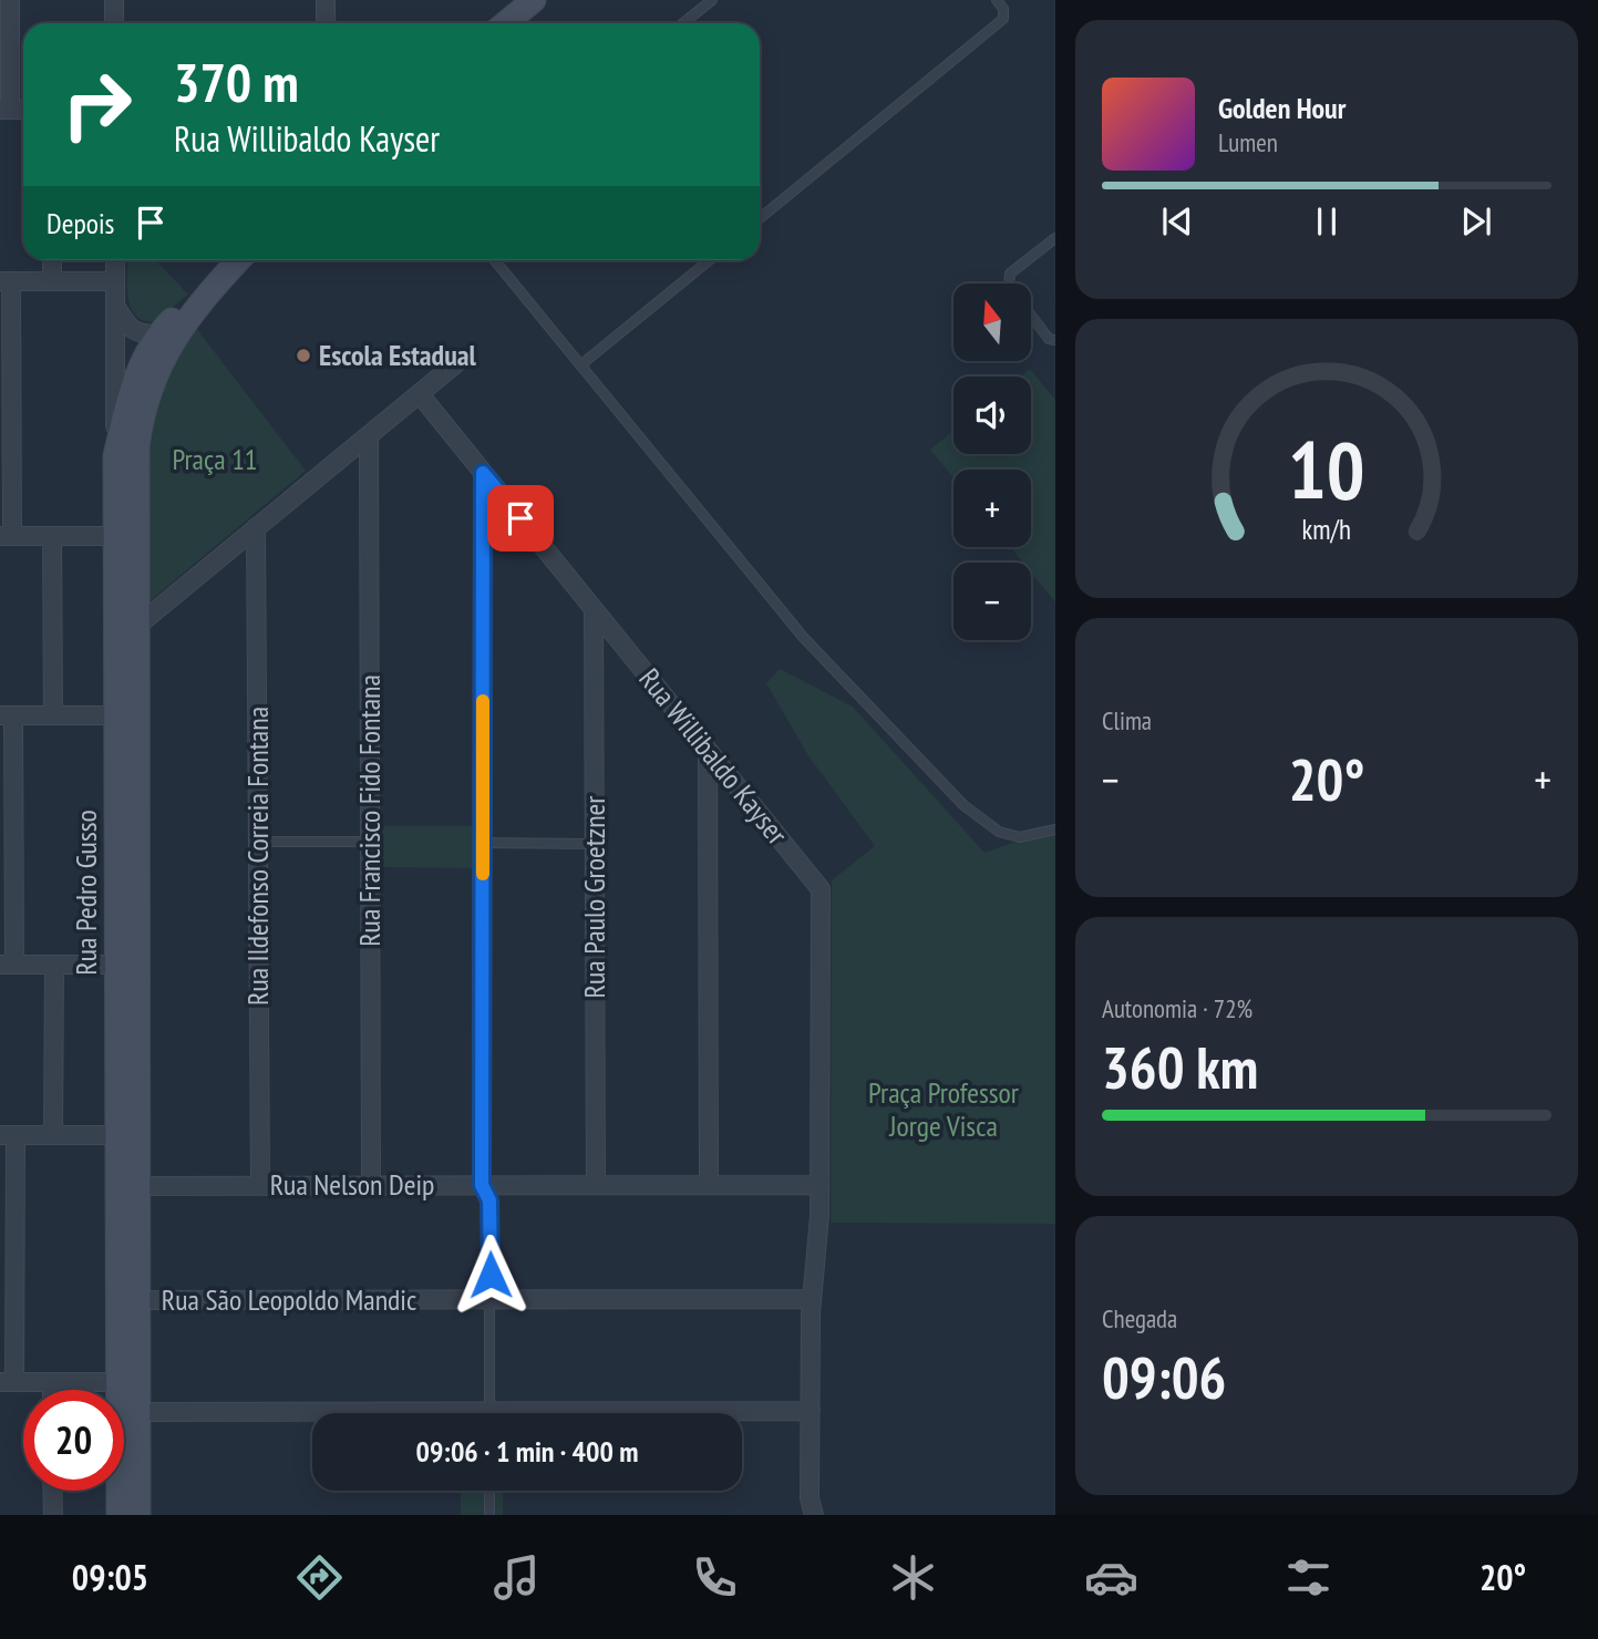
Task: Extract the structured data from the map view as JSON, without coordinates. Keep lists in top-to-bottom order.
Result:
{
  "streets": {
    "main road": ["Rua Pedro Gusso"],
    "street": [
      "Rua Willibaldo Kayser",
      "Rua Francisco Fido Fontana",
      "Rua Ildefonso Correia Fontana",
      "Rua Paulo Groetzner",
      "Rua Nelson Deip",
      "Rua São Leopoldo Mandic"
    ]
  },
  "crossings": [
    ["Rua Willibaldo Kayser", "Rua Paulo Groetzner"],
    ["Rua Willibaldo Kayser", "Rua Nelson Deip"],
    ["Rua Willibaldo Kayser", "Rua São Leopoldo Mandic"],
    ["Rua Francisco Fido Fontana", "Rua Nelson Deip"],
    ["Rua Ildefonso Correia Fontana", "Rua Nelson Deip"],
    ["Rua Pedro Gusso", "Rua Nelson Deip"],
    ["Rua Pedro Gusso", "Rua São Leopoldo Mandic"],
    ["Rua Paulo Groetzner", "Rua Nelson Deip"]
  ],
  "parks": ["Praça 11", "Praça Professor Jorge Visca"],
  "places": ["Escola Estadual"],
  "north": "top",
  "page": {
    "turn": ["370 m", "Rua Willibaldo Kayser"],
    "song": ["Golden Hour", "Lumen"],
    "then": "Depois",
    "map_buttons": ["+", "−"],
    "tile": [
      "Clima",
      ["Autonomia · 72%", "360 km"],
      ["Chegada", "09:06"]
    ],
    "heat": ["−", "20°", "+"],
    "limit": "20",
    "trip": "09:06 · 1 min · 400 m",
    "tabs": ["09:05", "20°"],
    "gauge": ["10", "km/h"]
  }
}
